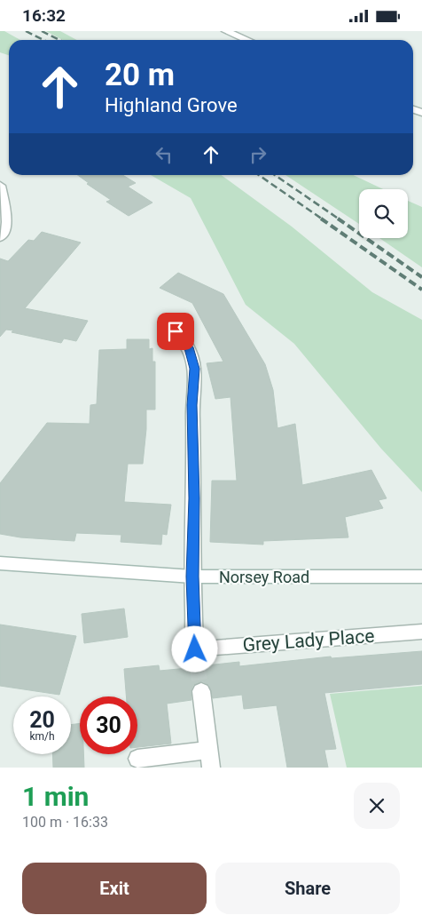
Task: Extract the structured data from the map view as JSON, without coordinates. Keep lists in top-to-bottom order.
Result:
{
  "streets": {
    "street": ["Norsey Road", "Grey Lady Place"]
  },
  "crossings": [
    ["Norsey Road", "Grey Lady Place"]
  ],
  "page": {
    "status": "16:32",
    "turn": ["20 m", "Highland Grove"],
    "speed": "20 km/h",
    "limit": "30",
    "heading": ["1 min", "100 m · 16:33"],
    "buttons": ["Exit", "Share"]
  }
}
